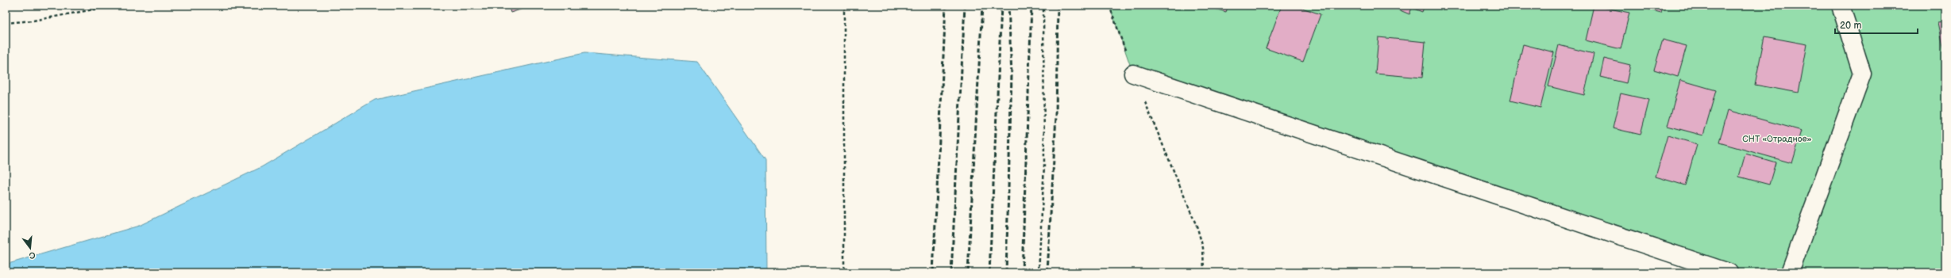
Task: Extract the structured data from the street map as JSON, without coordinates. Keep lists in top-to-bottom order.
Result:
{
  "parks": ["СНТ «Отрадное»"],
  "scale_bar": "20 m",
  "north": "bottom"
}
